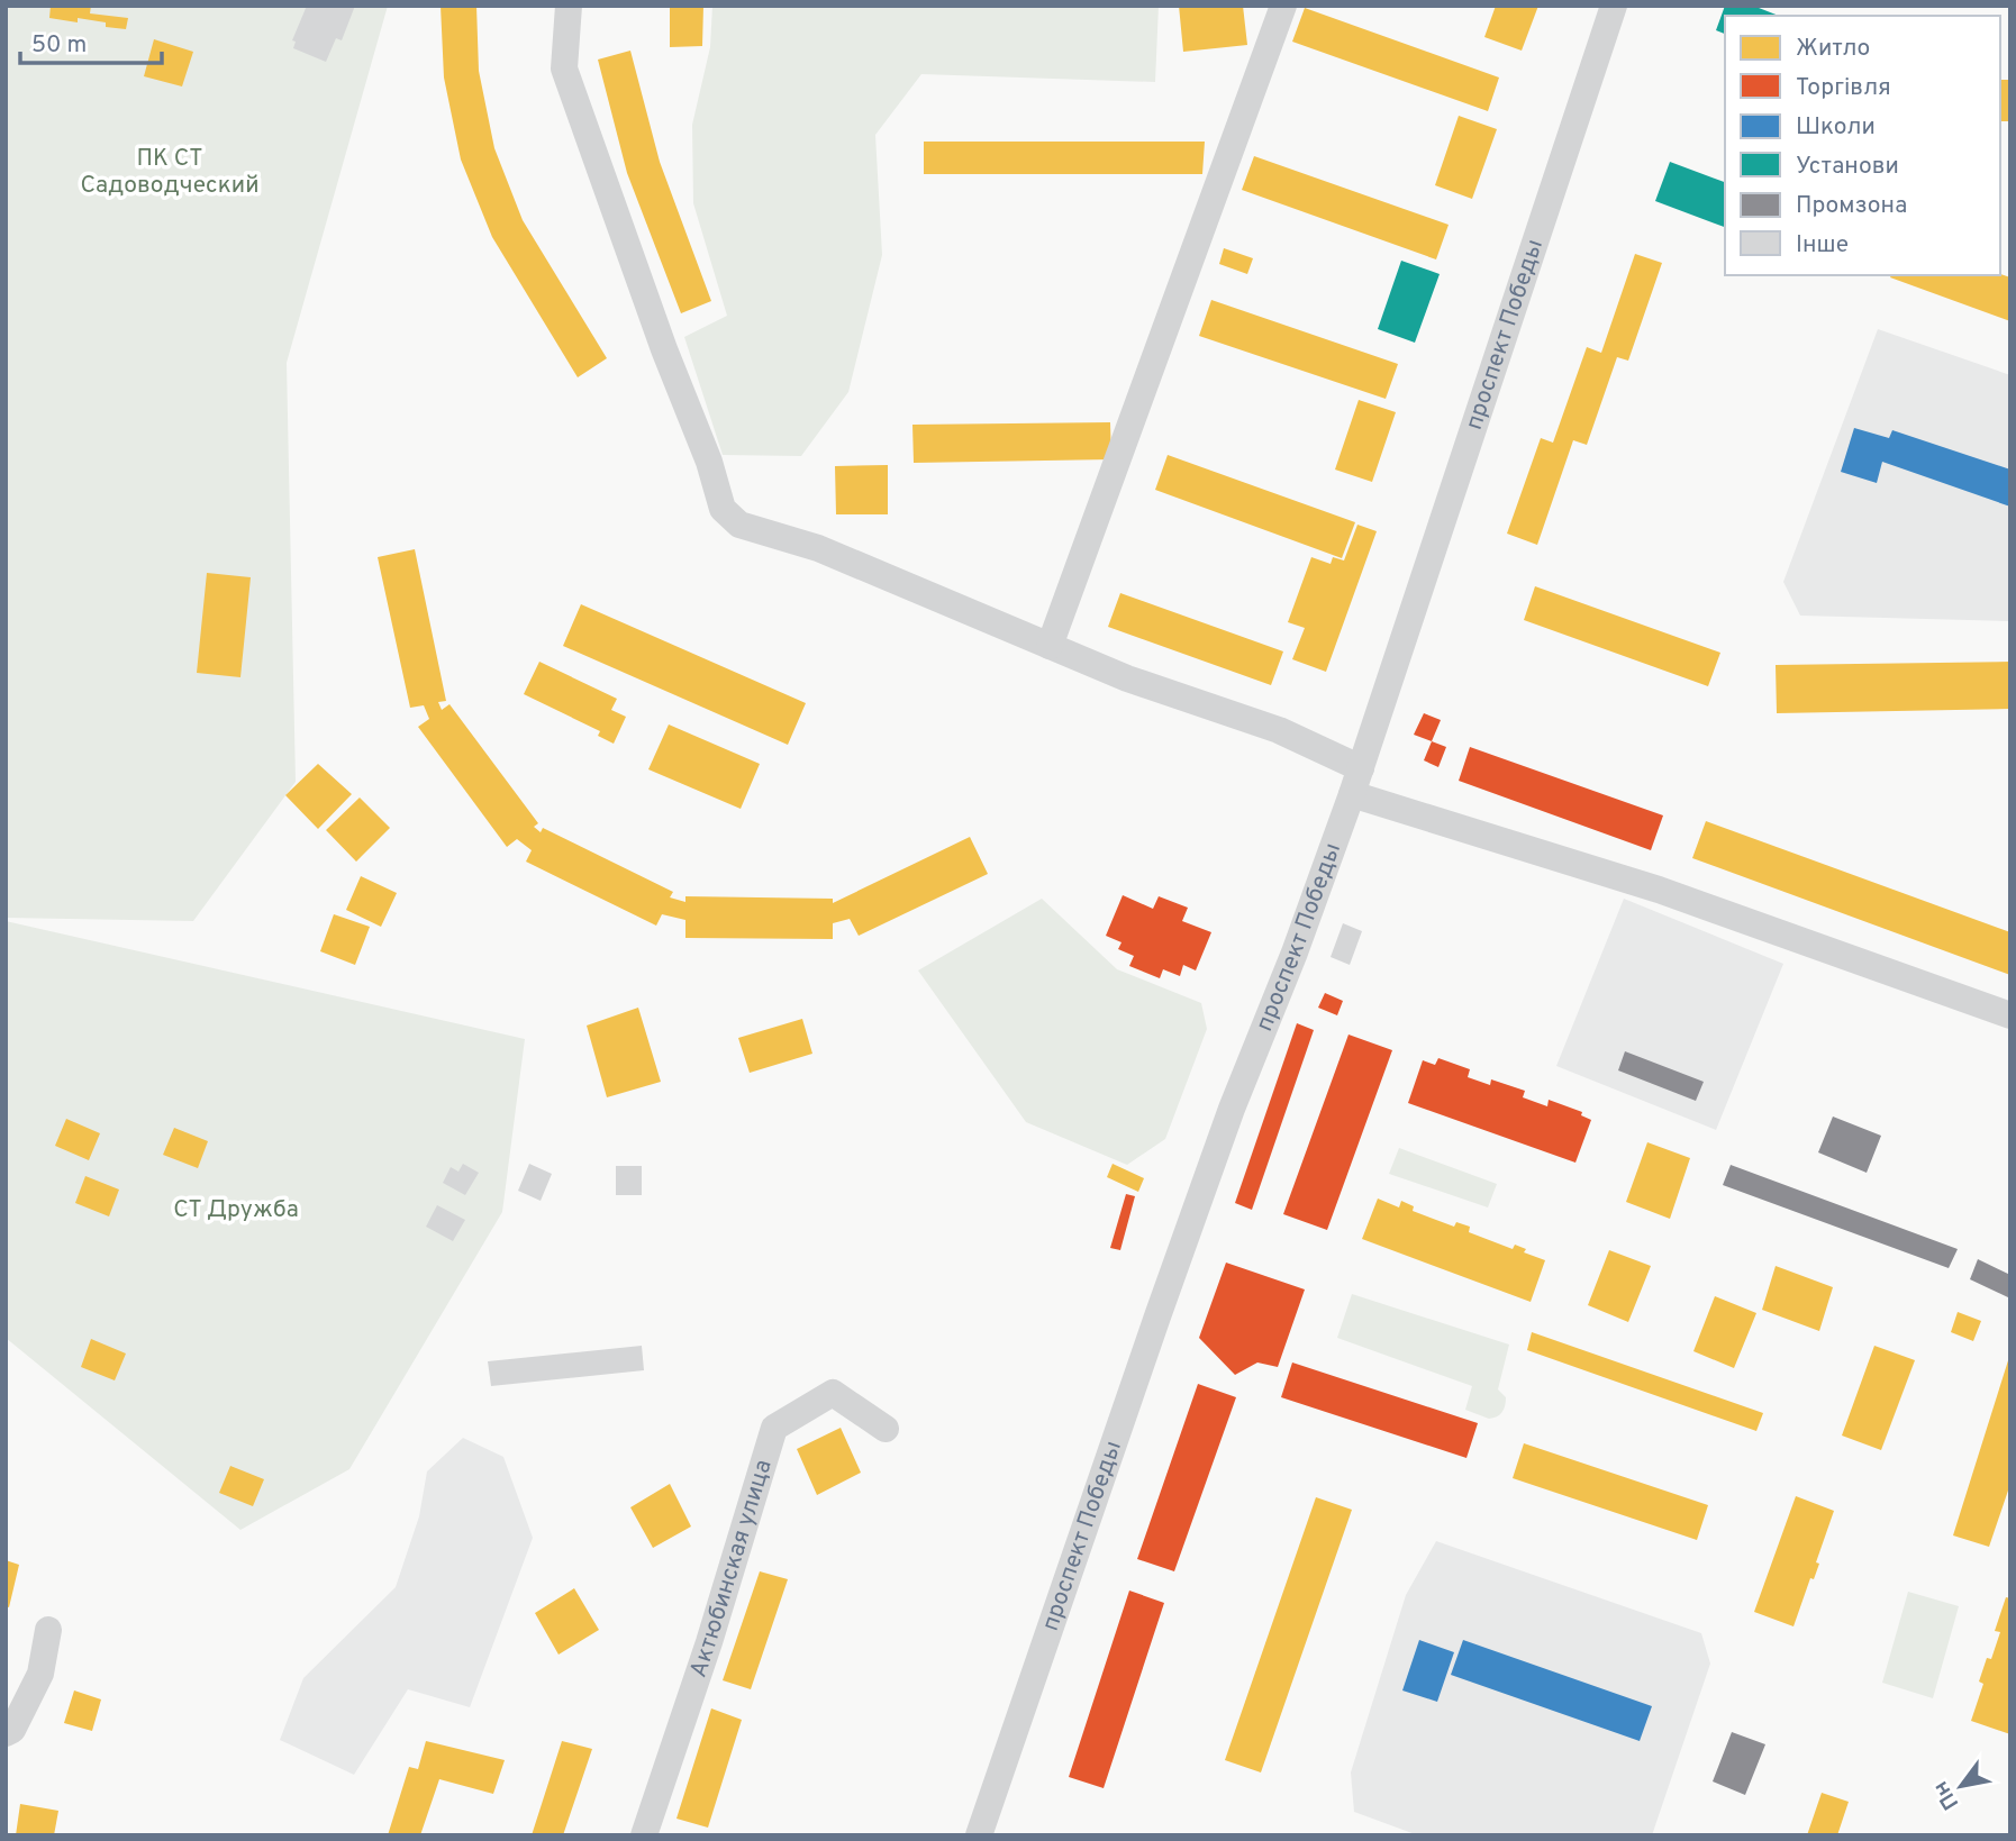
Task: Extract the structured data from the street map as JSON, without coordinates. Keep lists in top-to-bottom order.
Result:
{
  "streets": {
    "street": ["проспект Победы", "Актюбинская улица"]
  },
  "parks": ["ПК СТ Садоводческий", "СТ Дружба"],
  "legend": [
    "Житло",
    "Торгівля",
    "Школи",
    "Установи",
    "Промзона",
    "Інше"
  ],
  "scale_bar": "50 m",
  "north": "bottom left"
}
